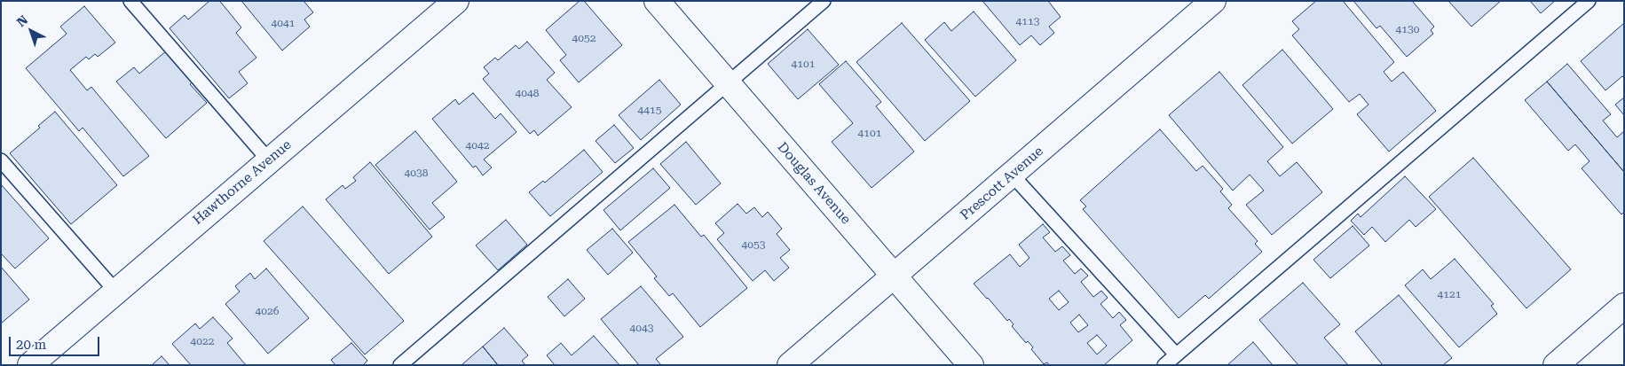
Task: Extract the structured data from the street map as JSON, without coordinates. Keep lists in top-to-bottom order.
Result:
{
  "streets": {
    "street": ["Hawthorne Avenue", "Douglas Avenue", "Prescott Avenue"]
  },
  "crossings": [
    ["Douglas Avenue", "Prescott Avenue"]
  ],
  "house_numbers": [
    "4113",
    "4041",
    "4130",
    "4052",
    "4101",
    "4048",
    "4415",
    "4101",
    "4042",
    "4038",
    "4053",
    "4121",
    "4026",
    "4043",
    "4022"
  ],
  "scale_bar": "20 m",
  "north": "top left"
}
